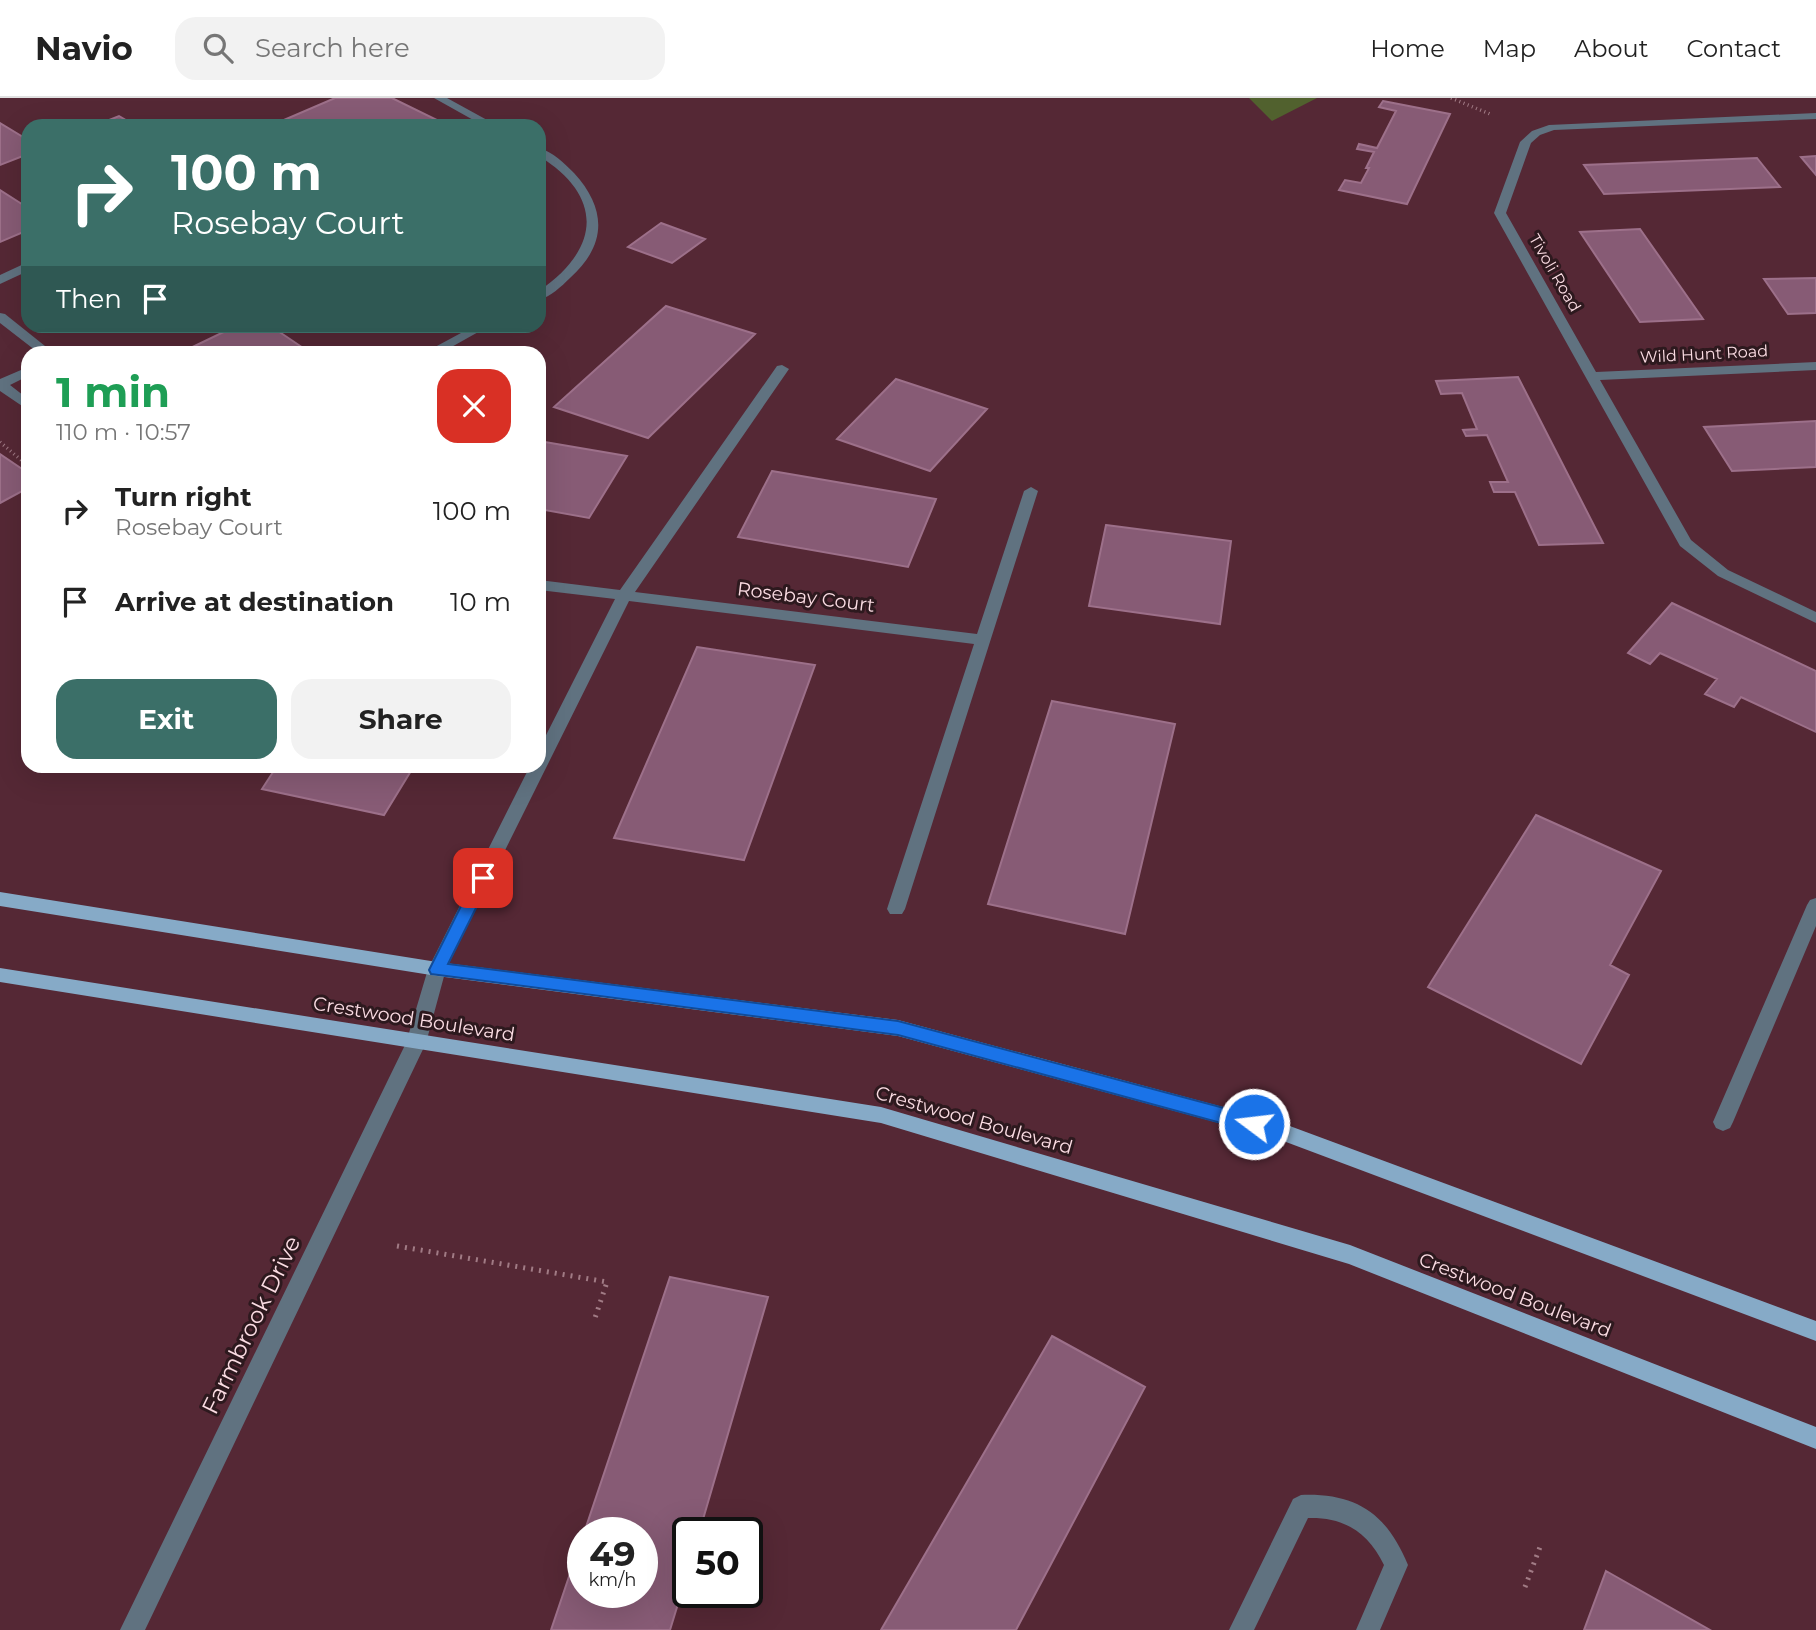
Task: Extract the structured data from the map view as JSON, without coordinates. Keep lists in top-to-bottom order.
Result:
{
  "streets": {
    "main road": ["Crestwood Boulevard"],
    "street": [
      "Tivoli Road",
      "Wild Hunt Road",
      "Rosebay Court",
      "Farmbrook Drive"
    ]
  },
  "crossings": [
    ["Tivoli Road", "Wild Hunt Road"],
    ["Crestwood Boulevard", "Farmbrook Drive"]
  ],
  "page": {
    "header": "Navio",
    "search": "Search here",
    "nav": [
      "Home",
      "Map",
      "About",
      "Contact"
    ],
    "turn": ["100 m", "Rosebay Court"],
    "then": "Then",
    "heading": ["1 min", "110 m · 10:57"],
    "list": [
      {
        "name": "Turn right",
        "note": "Rosebay Court",
        "value": "100 m"
      },
      {
        "name": "Arrive at destination",
        "value": "10 m"
      }
    ],
    "buttons": ["Exit", "Share"],
    "speed": "49 km/h",
    "limit": "50"
  }
}
